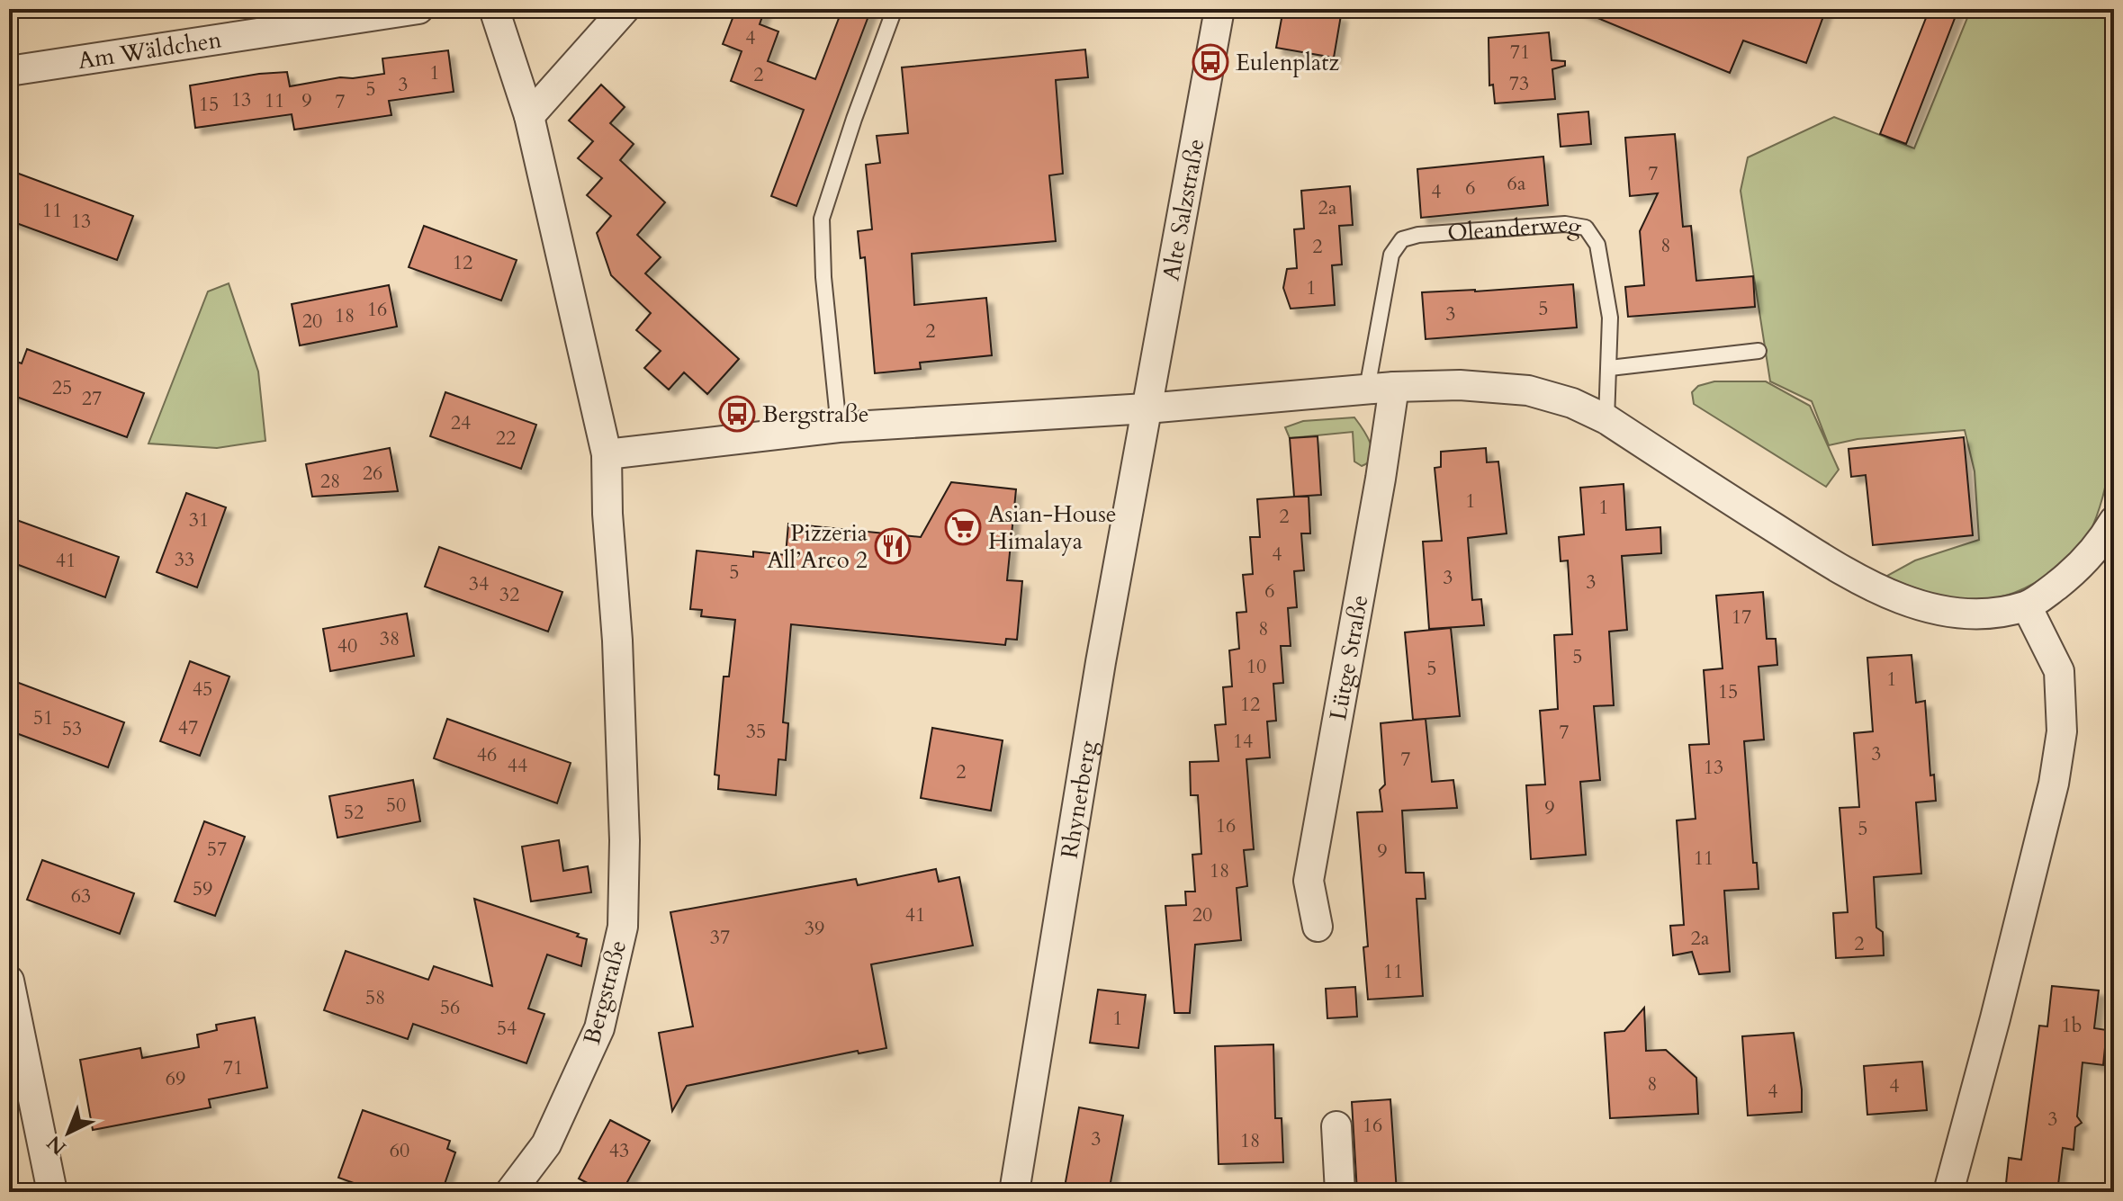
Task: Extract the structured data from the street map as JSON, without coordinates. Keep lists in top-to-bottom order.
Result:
{
  "streets": {
    "street": [
      "Am Wäldchen",
      "Alte Salzstraße",
      "Lütge Straße",
      "Rhynerberg",
      "Bergstraße"
    ],
    "lane": ["Oleanderweg"]
  },
  "crossings": [
    ["Alte Salzstraße", "Rhynerberg"],
    ["Oleanderweg", "Lütge Straße"]
  ],
  "places": {
    "bus stop": ["Eulenplatz", "Bergstraße"],
    "supermarket": ["Asian-House Himalaya"],
    "restaurant": ["Pizzeria All’Arco 2"]
  },
  "house_numbers": [
    "4",
    "71",
    "1",
    "2",
    "73",
    "3",
    "5",
    "13",
    "11",
    "9",
    "7",
    "15",
    "7",
    "6a",
    "6",
    "4",
    "2a",
    "11",
    "13",
    "8",
    "2",
    "12",
    "1",
    "5",
    "16",
    "3",
    "18",
    "20",
    "2",
    "25",
    "27",
    "24",
    "22",
    "26",
    "28",
    "1",
    "1",
    "2",
    "31",
    "4",
    "33",
    "41",
    "5",
    "3",
    "3",
    "34",
    "6",
    "32",
    "17",
    "8",
    "38",
    "40",
    "5",
    "10",
    "5",
    "1",
    "45",
    "15",
    "12",
    "51",
    "47",
    "53",
    "35",
    "7",
    "14",
    "3",
    "46",
    "7",
    "44",
    "13",
    "2",
    "50",
    "9",
    "52",
    "16",
    "5",
    "57",
    "9",
    "11",
    "18",
    "59",
    "63",
    "41",
    "20",
    "39",
    "37",
    "2a",
    "2",
    "11",
    "58",
    "56",
    "1",
    "1b",
    "54",
    "71",
    "69",
    "8",
    "4",
    "4",
    "3",
    "16",
    "3",
    "18",
    "60",
    "43"
  ],
  "north": "bottom left"
}
